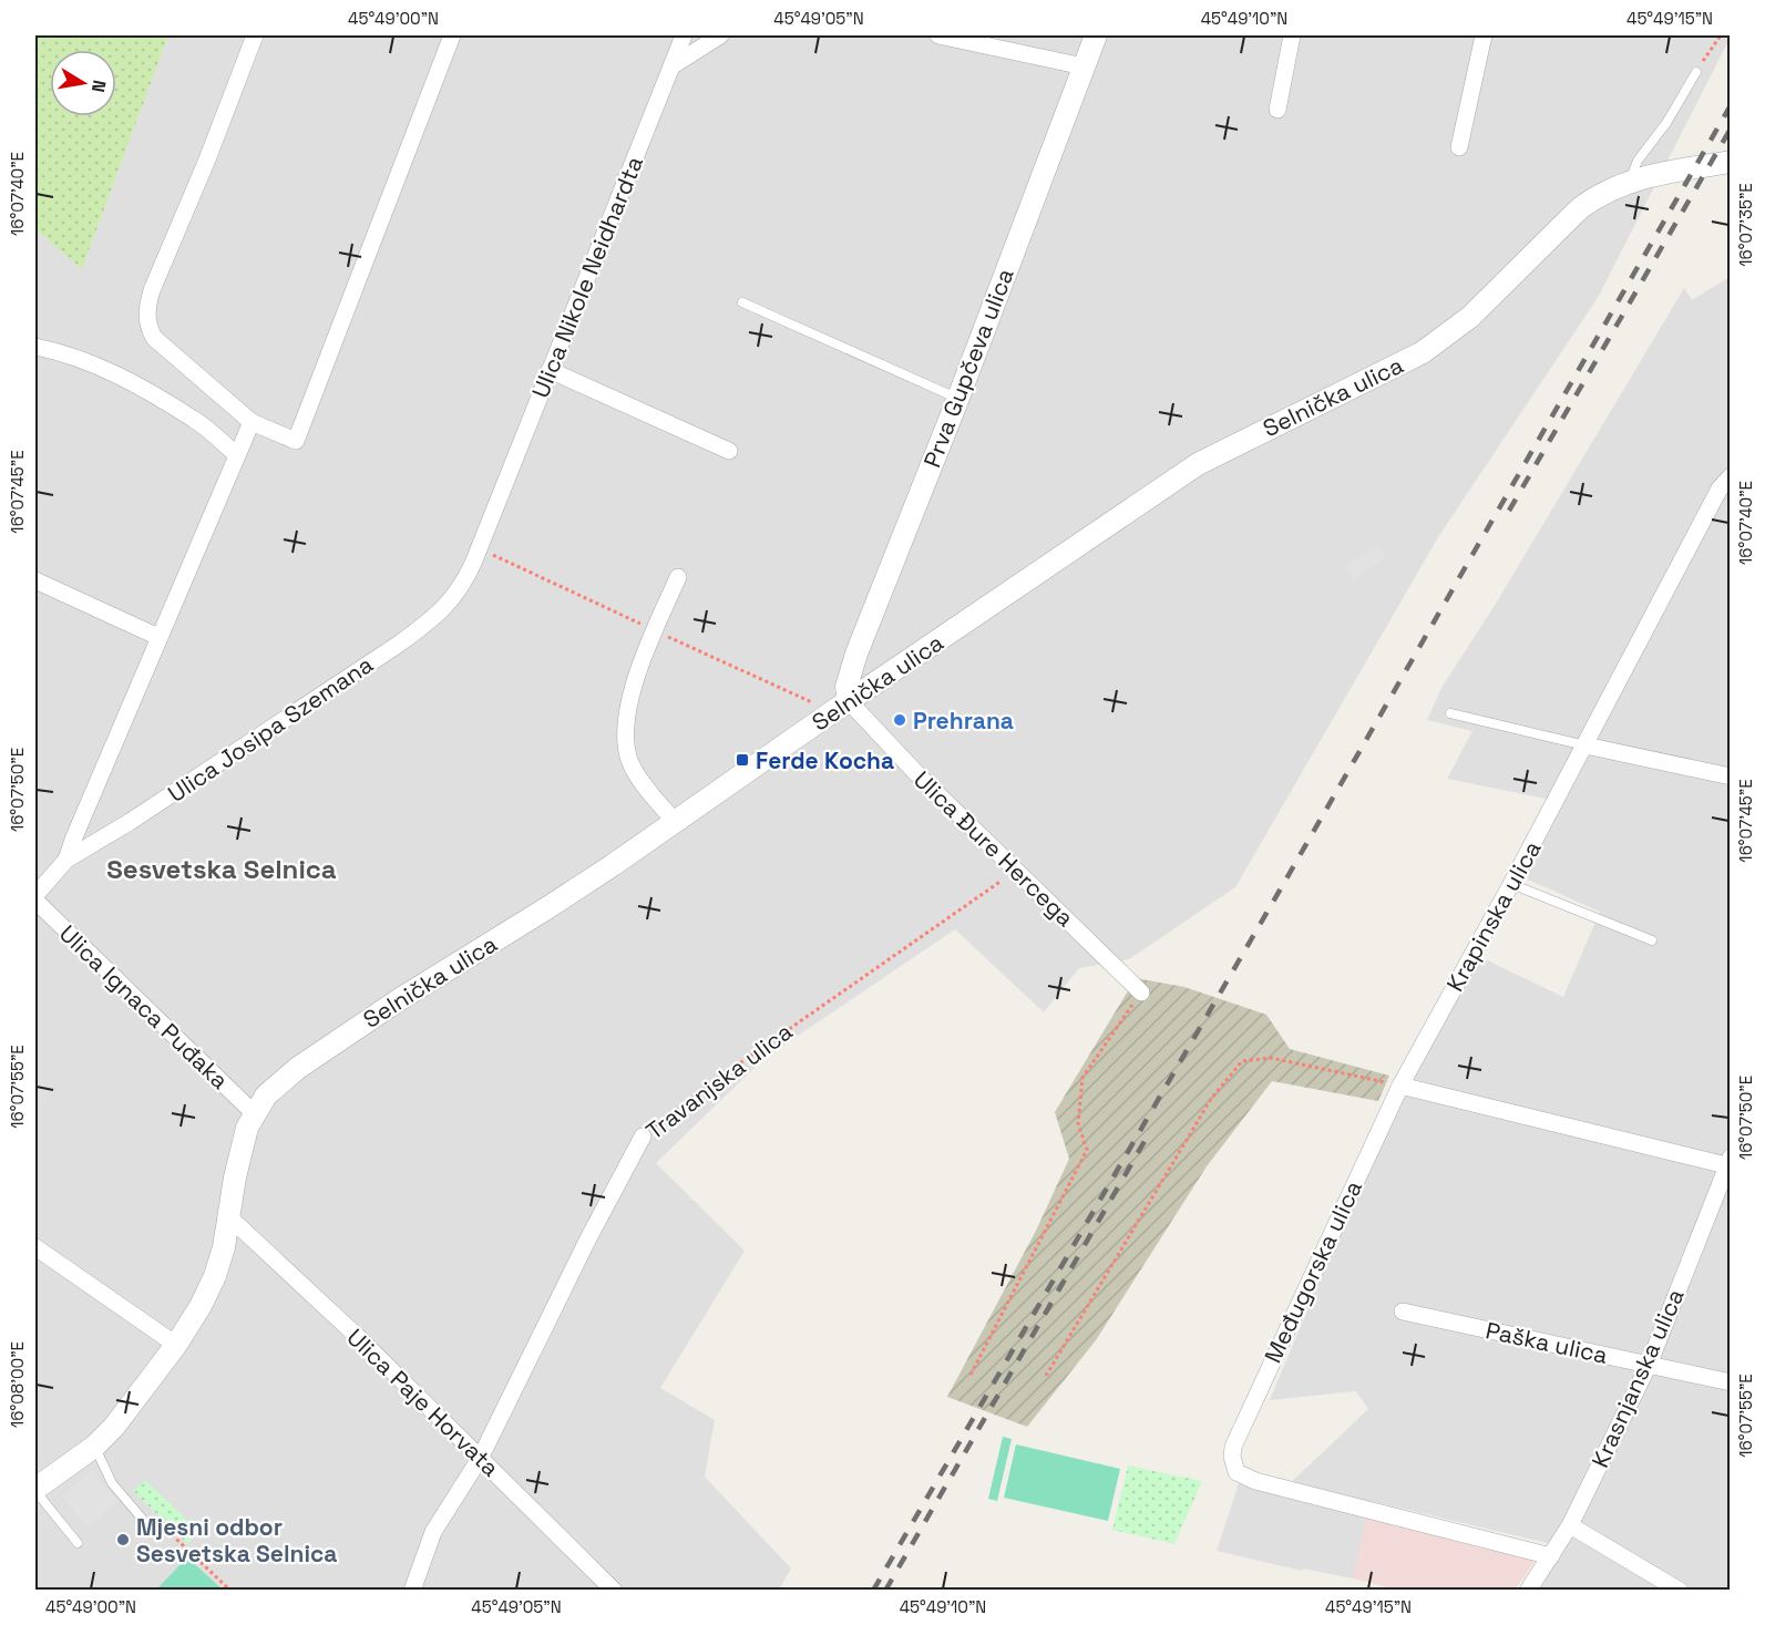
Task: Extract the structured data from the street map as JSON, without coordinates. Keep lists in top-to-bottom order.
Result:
{
  "streets": {
    "street": [
      "Ulica Nikole Neidhardta",
      "Prva Gupčeva ulica",
      "Selnička ulica",
      "Ulica Josipa Szemana",
      "Ulica Đure Hercega",
      "Krapinska ulica",
      "Ulica Ignaca Puđaka",
      "Travanjska ulica",
      "Međugorska ulica",
      "Paška ulica",
      "Krasnjanska ulica",
      "Ulica Paje Horvata"
    ]
  },
  "crossings": [
    ["Ulica Nikole Neidhardta", "Ulica Josipa Szemana"],
    ["Prva Gupčeva ulica", "Selnička ulica"],
    ["Prva Gupčeva ulica", "Ulica Đure Hercega"],
    ["Selnička ulica", "Ulica Đure Hercega"],
    ["Selnička ulica", "Ulica Ignaca Puđaka"],
    ["Selnička ulica", "Ulica Paje Horvata"],
    ["Ulica Đure Hercega", "Travanjska ulica"],
    ["Krapinska ulica", "Međugorska ulica"],
    ["Travanjska ulica", "Ulica Paje Horvata"],
    ["Međugorska ulica", "Krasnjanska ulica"],
    ["Paška ulica", "Krasnjanska ulica"]
  ],
  "districts": ["Sesvetska Selnica"],
  "places": {
    "other": ["Prehrana", "Mjesni odbor Sesvetska Selnica"],
    "transit": ["Ferde Kocha"]
  },
  "north": "right",
  "coordinates": [
    "45°49'00\"N",
    "45°49'05\"N",
    "45°49'10\"N",
    "45°49'15\"N",
    "16°07'40\"E",
    "16°07'35\"E",
    "16°07'45\"E",
    "16°07'50\"E",
    "16°07'55\"E",
    "16°08'00\"E"
  ]
}
